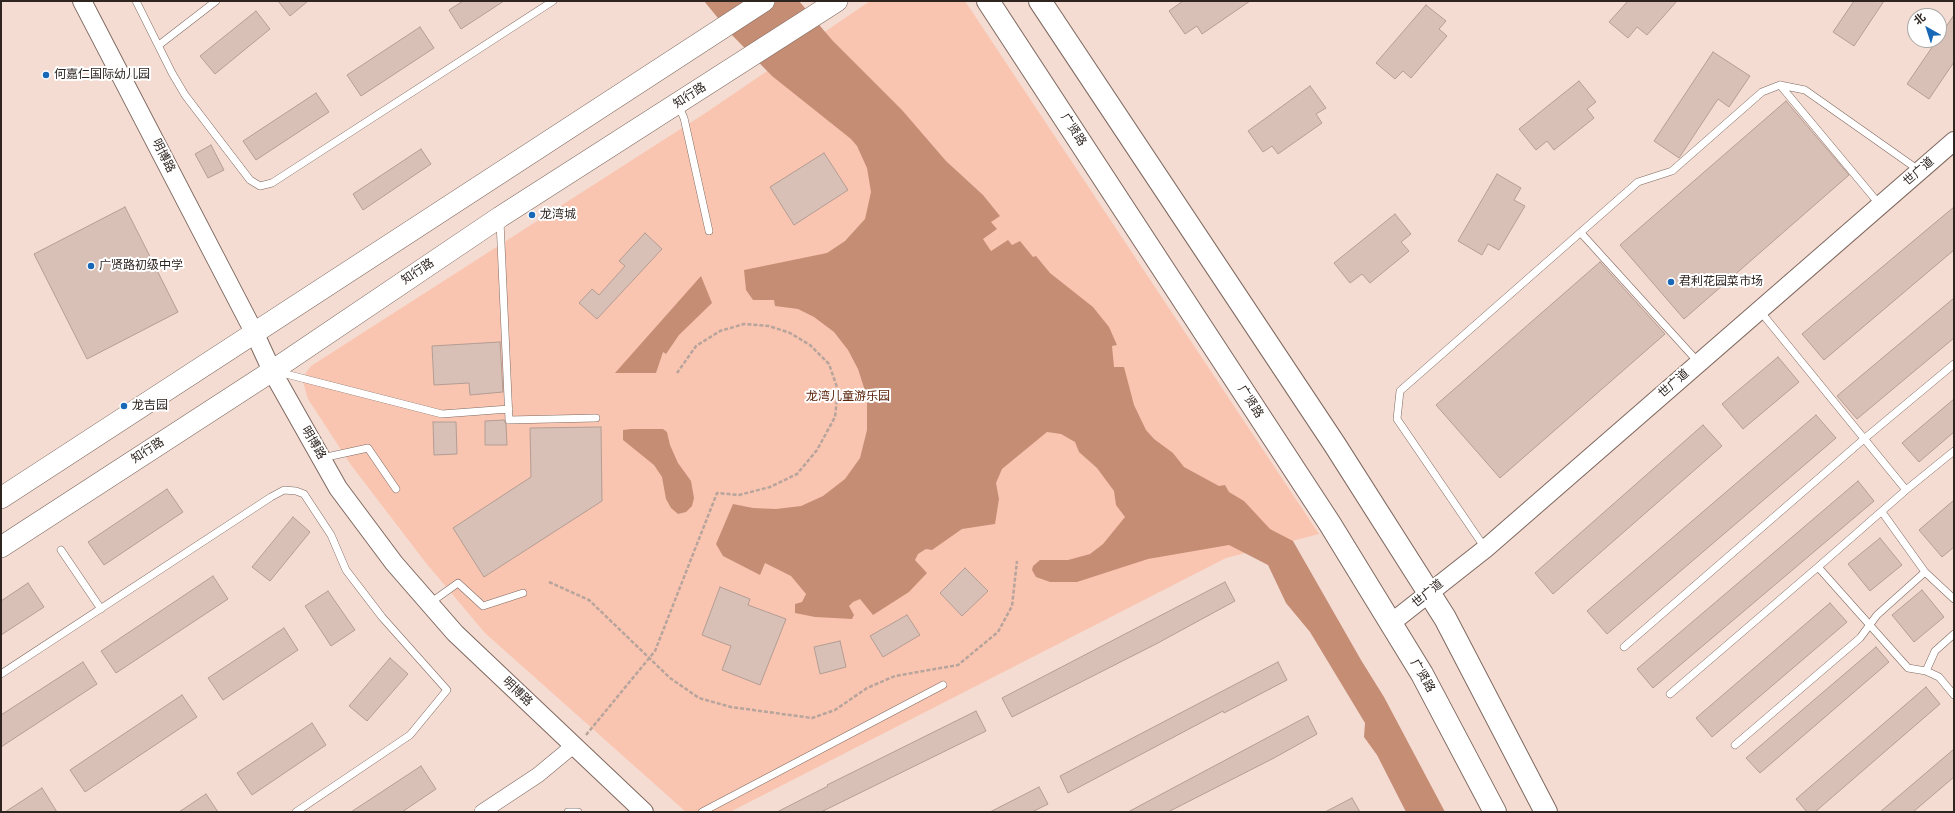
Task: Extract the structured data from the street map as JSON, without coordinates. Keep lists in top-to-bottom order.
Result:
{
  "streets": {
    "main road": ["知行路", "广贤路"],
    "street": ["明博路", "世广道"]
  },
  "crossings": [
    ["知行路", "明博路"],
    ["广贤路", "世广道"]
  ],
  "parks": ["龙湾儿童游乐园"],
  "places": [
    "何嘉仁国际幼儿园",
    "龙湾城",
    "广贤路初级中学",
    "君利花园菜市场",
    "龙吉园"
  ],
  "north": "top left"
}
